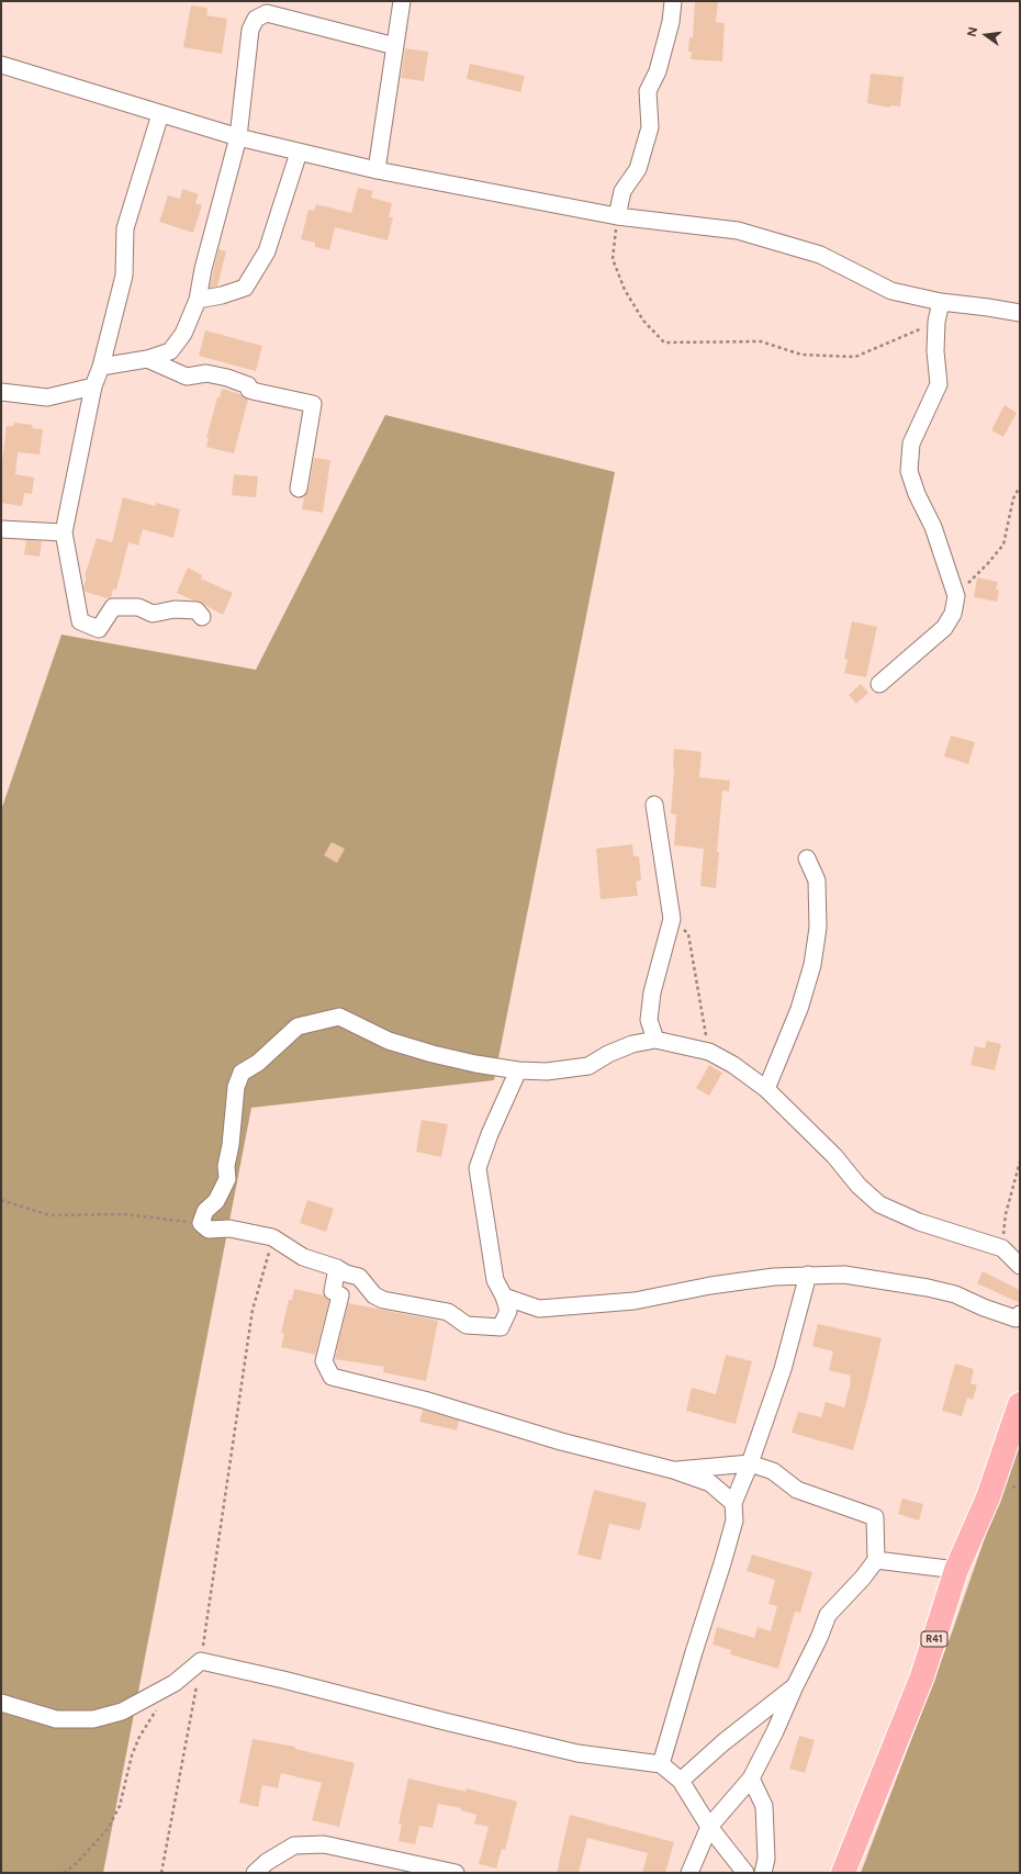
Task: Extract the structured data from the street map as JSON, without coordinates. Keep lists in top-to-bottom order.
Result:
{
  "streets": {
    "main road": ["R41"]
  },
  "north": "left"
}
